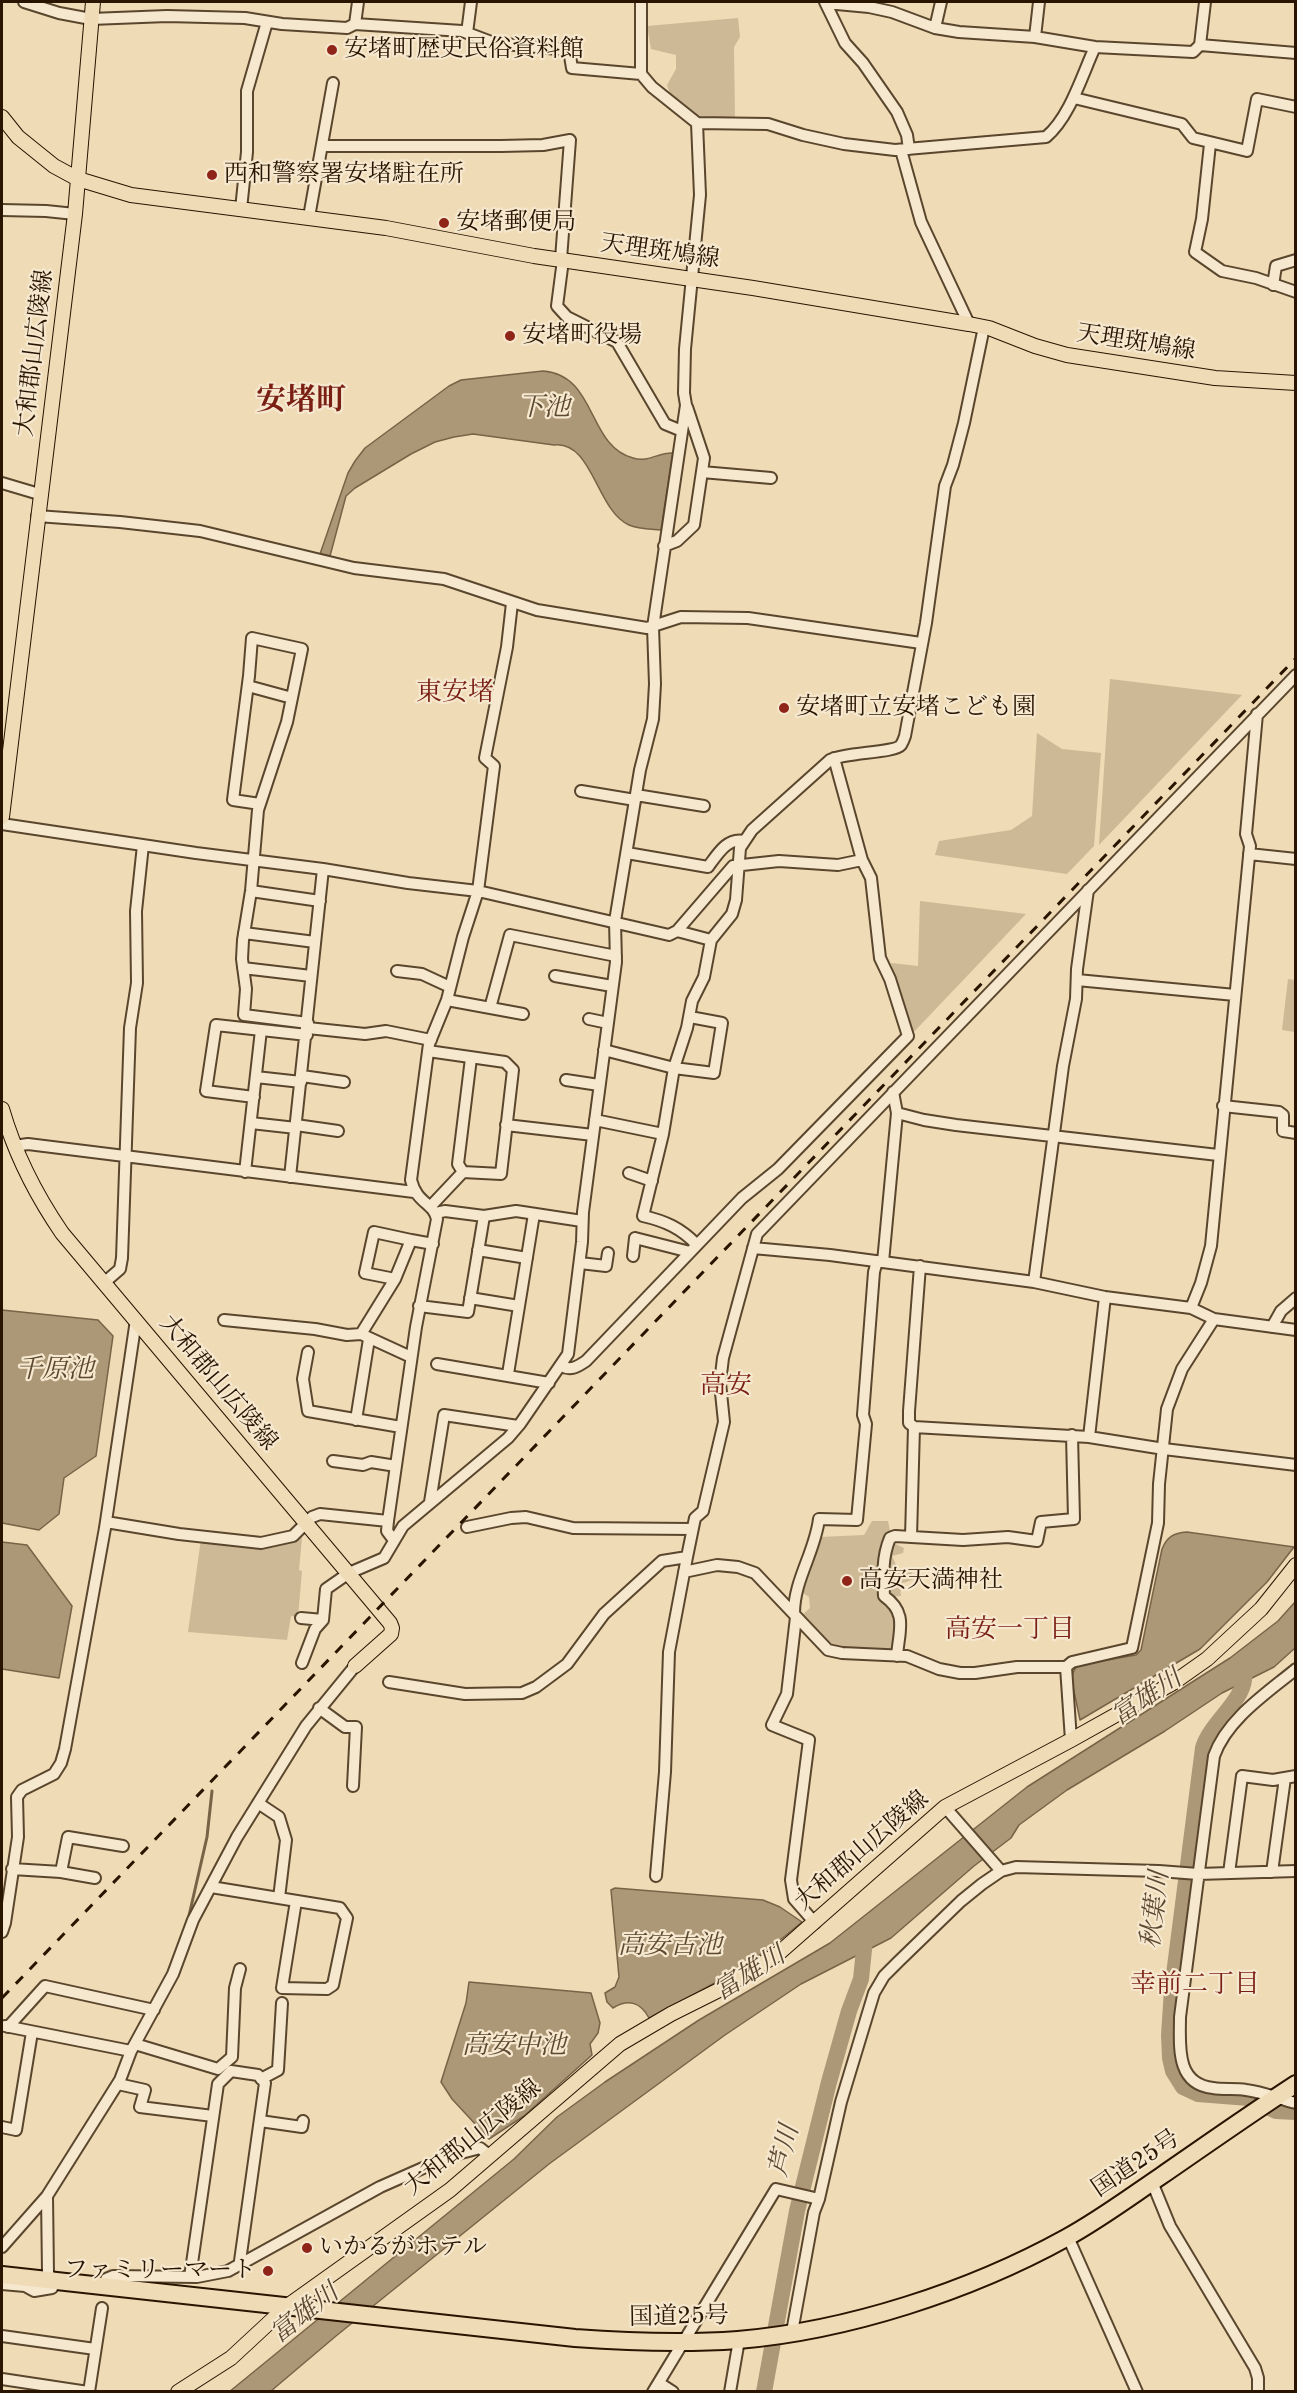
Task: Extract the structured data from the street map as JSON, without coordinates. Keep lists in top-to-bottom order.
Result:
{
  "streets": {
    "highway": ["国道25号"],
    "main road": ["天理斑鳩線", "大和郡山広陵線"]
  },
  "crossings": [
    ["天理斑鳩線", "大和郡山広陵線"],
    ["大和郡山広陵線", "国道25号"]
  ],
  "districts": [
    "安堵町",
    "東安堵",
    "高安",
    "高安一丁目",
    "幸前二丁目"
  ],
  "water": [
    "下池",
    "千原池",
    "富雄川",
    "秋葉川",
    "高安古池",
    "高安中池",
    "芦川"
  ],
  "places": [
    "安堵町歴史民俗資料館",
    "西和警察署安堵駐在所",
    "安堵郵便局",
    "安堵町役場",
    "安堵町立安堵こども園",
    "高安天満神社",
    "いかるがホテル",
    "ファミリーマート"
  ]
}
